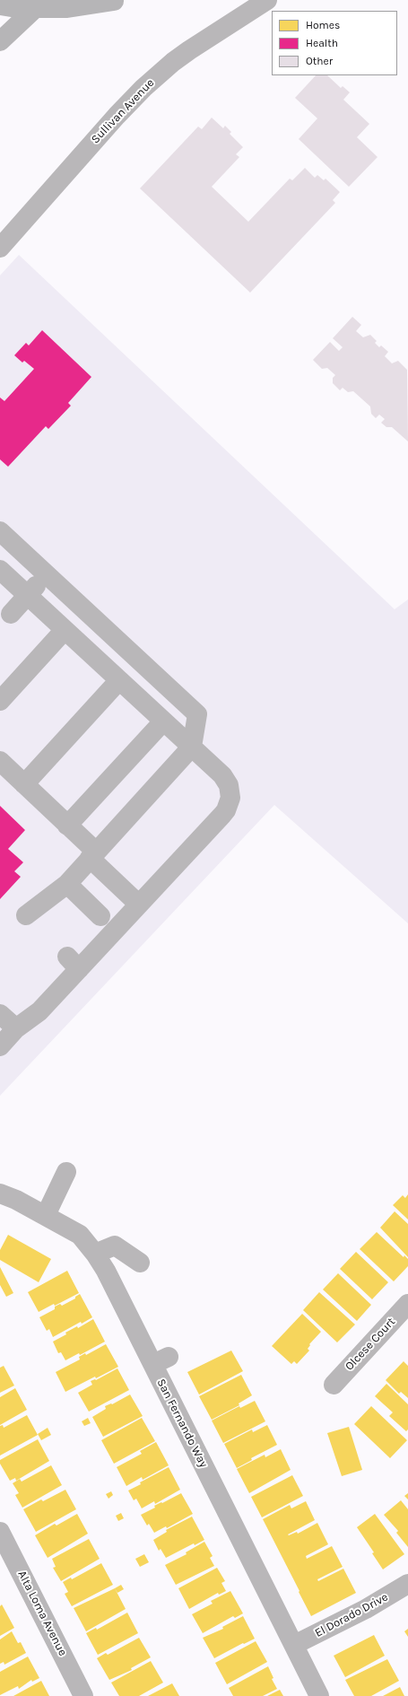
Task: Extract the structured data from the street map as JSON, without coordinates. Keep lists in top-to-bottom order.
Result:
{
  "streets": {
    "street": [
      "Sullivan Avenue",
      "Olcese Court",
      "San Fernando Way",
      "Alta Loma Avenue",
      "El Dorado Drive"
    ]
  },
  "crossings": [
    ["San Fernando Way", "El Dorado Drive"]
  ],
  "legend": ["Homes", "Health", "Other"]
}
